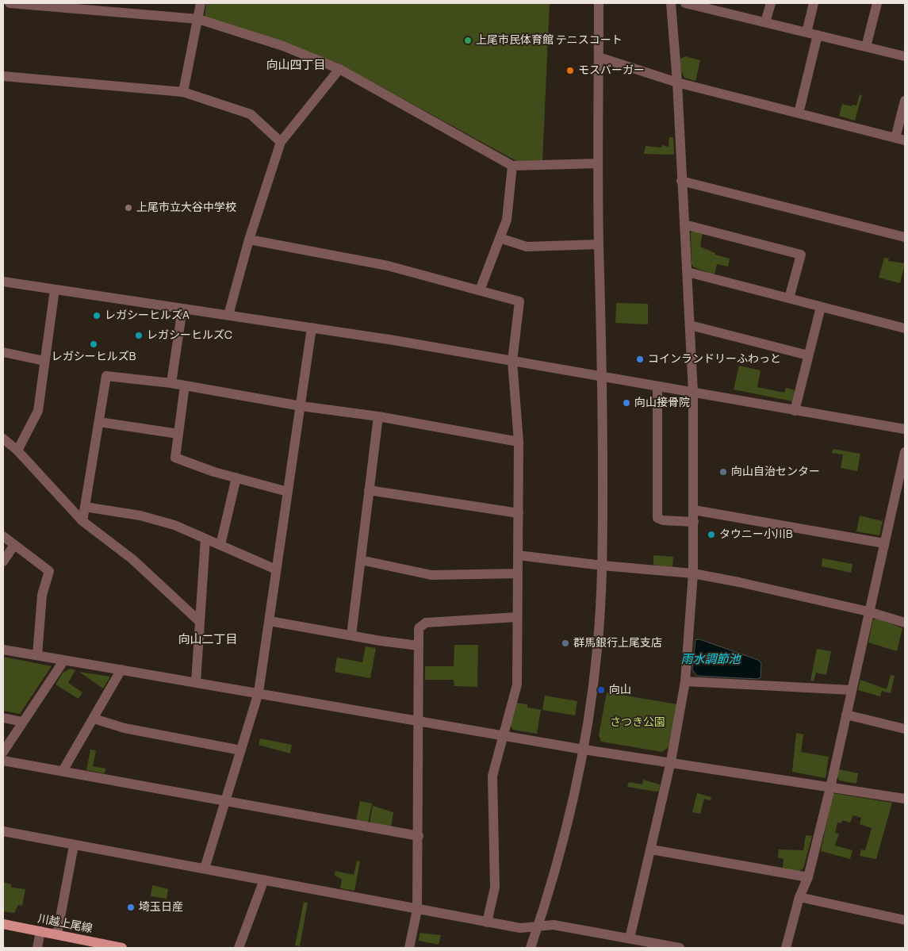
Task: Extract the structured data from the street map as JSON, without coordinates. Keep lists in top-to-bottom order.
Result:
{
  "streets": {
    "main road": ["川越上尾線"]
  },
  "districts": ["向山四丁目", "向山二丁目"],
  "water": ["雨水調節池"],
  "parks": ["さつき公園"],
  "places": [
    "上尾市民体育館 テニスコート",
    "モスバーガー",
    "上尾市立大谷中学校",
    "レガシーヒルズA",
    "レガシーヒルズC",
    "レガシーヒルズB",
    "コインランドリーふわっと",
    "向山接骨院",
    "向山自治センター",
    "タウニー小川B",
    "群馬銀行上尾支店",
    "向山",
    "埼玉日産"
  ]
}
